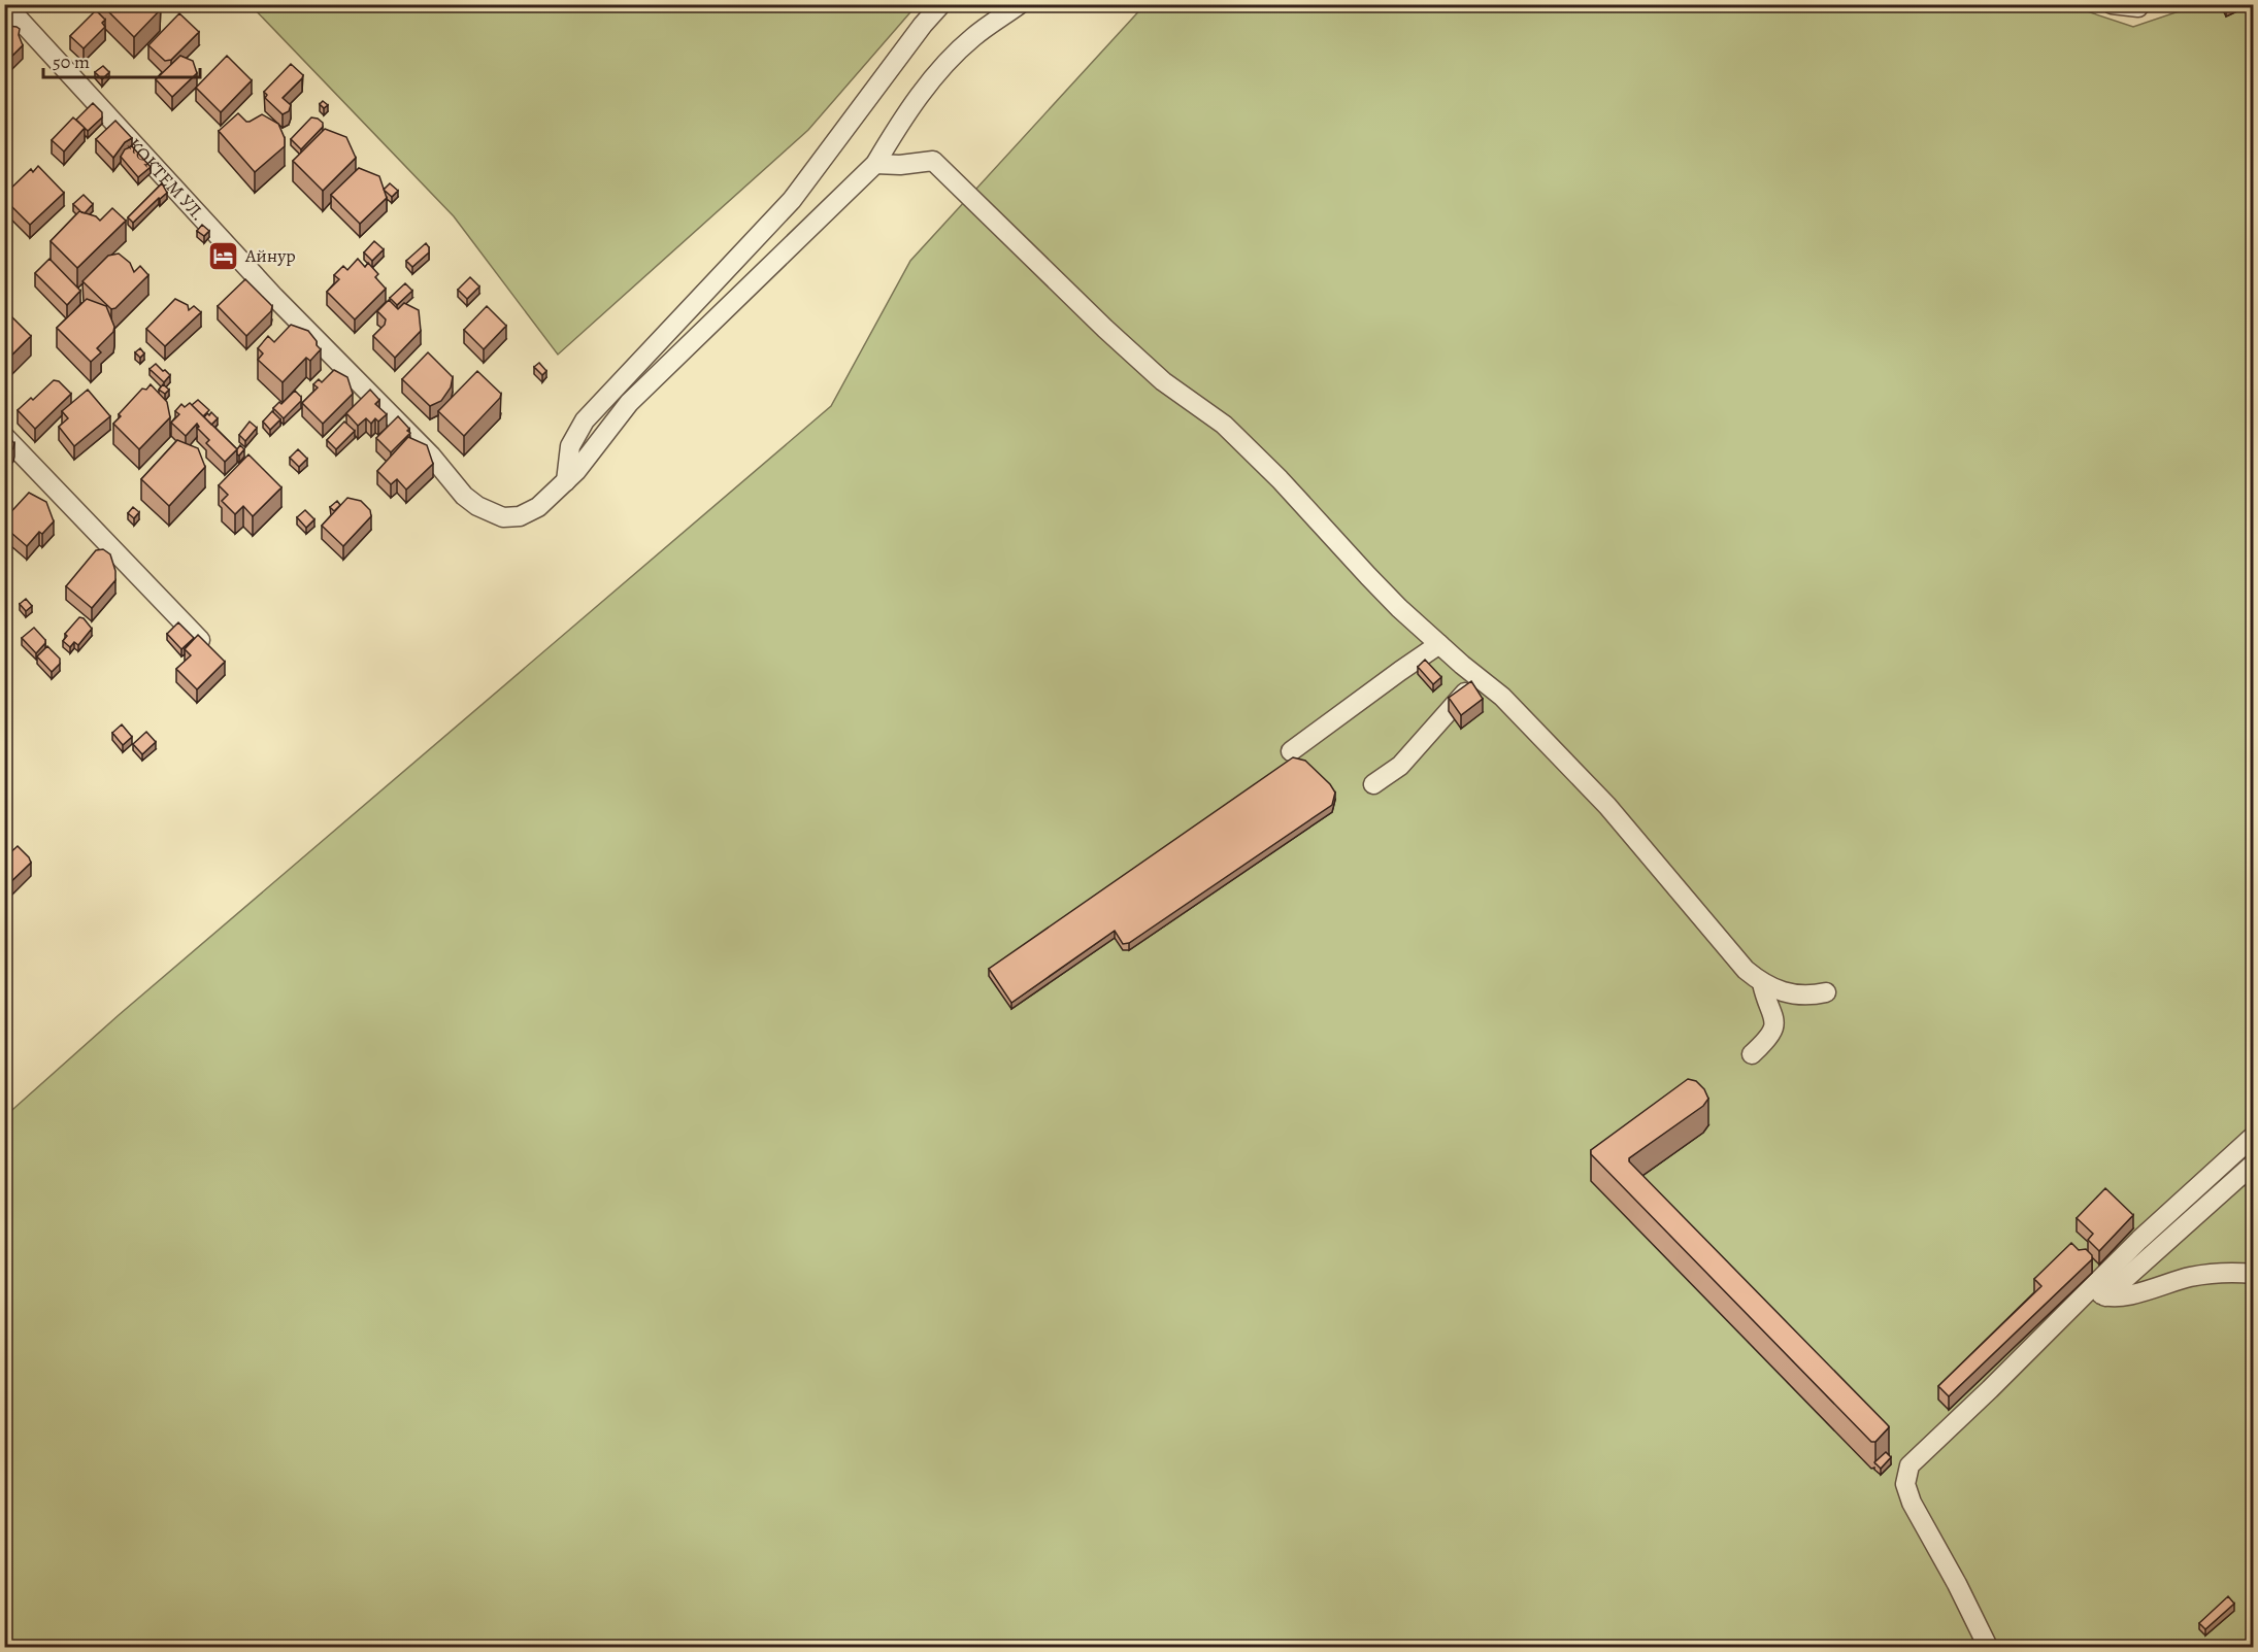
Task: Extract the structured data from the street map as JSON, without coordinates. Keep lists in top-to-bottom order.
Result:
{
  "streets": {
    "street": ["КОКТЕМ УЛ."]
  },
  "places": {
    "hotel": ["Айнур"]
  },
  "scale_bar": "50 m"
}
